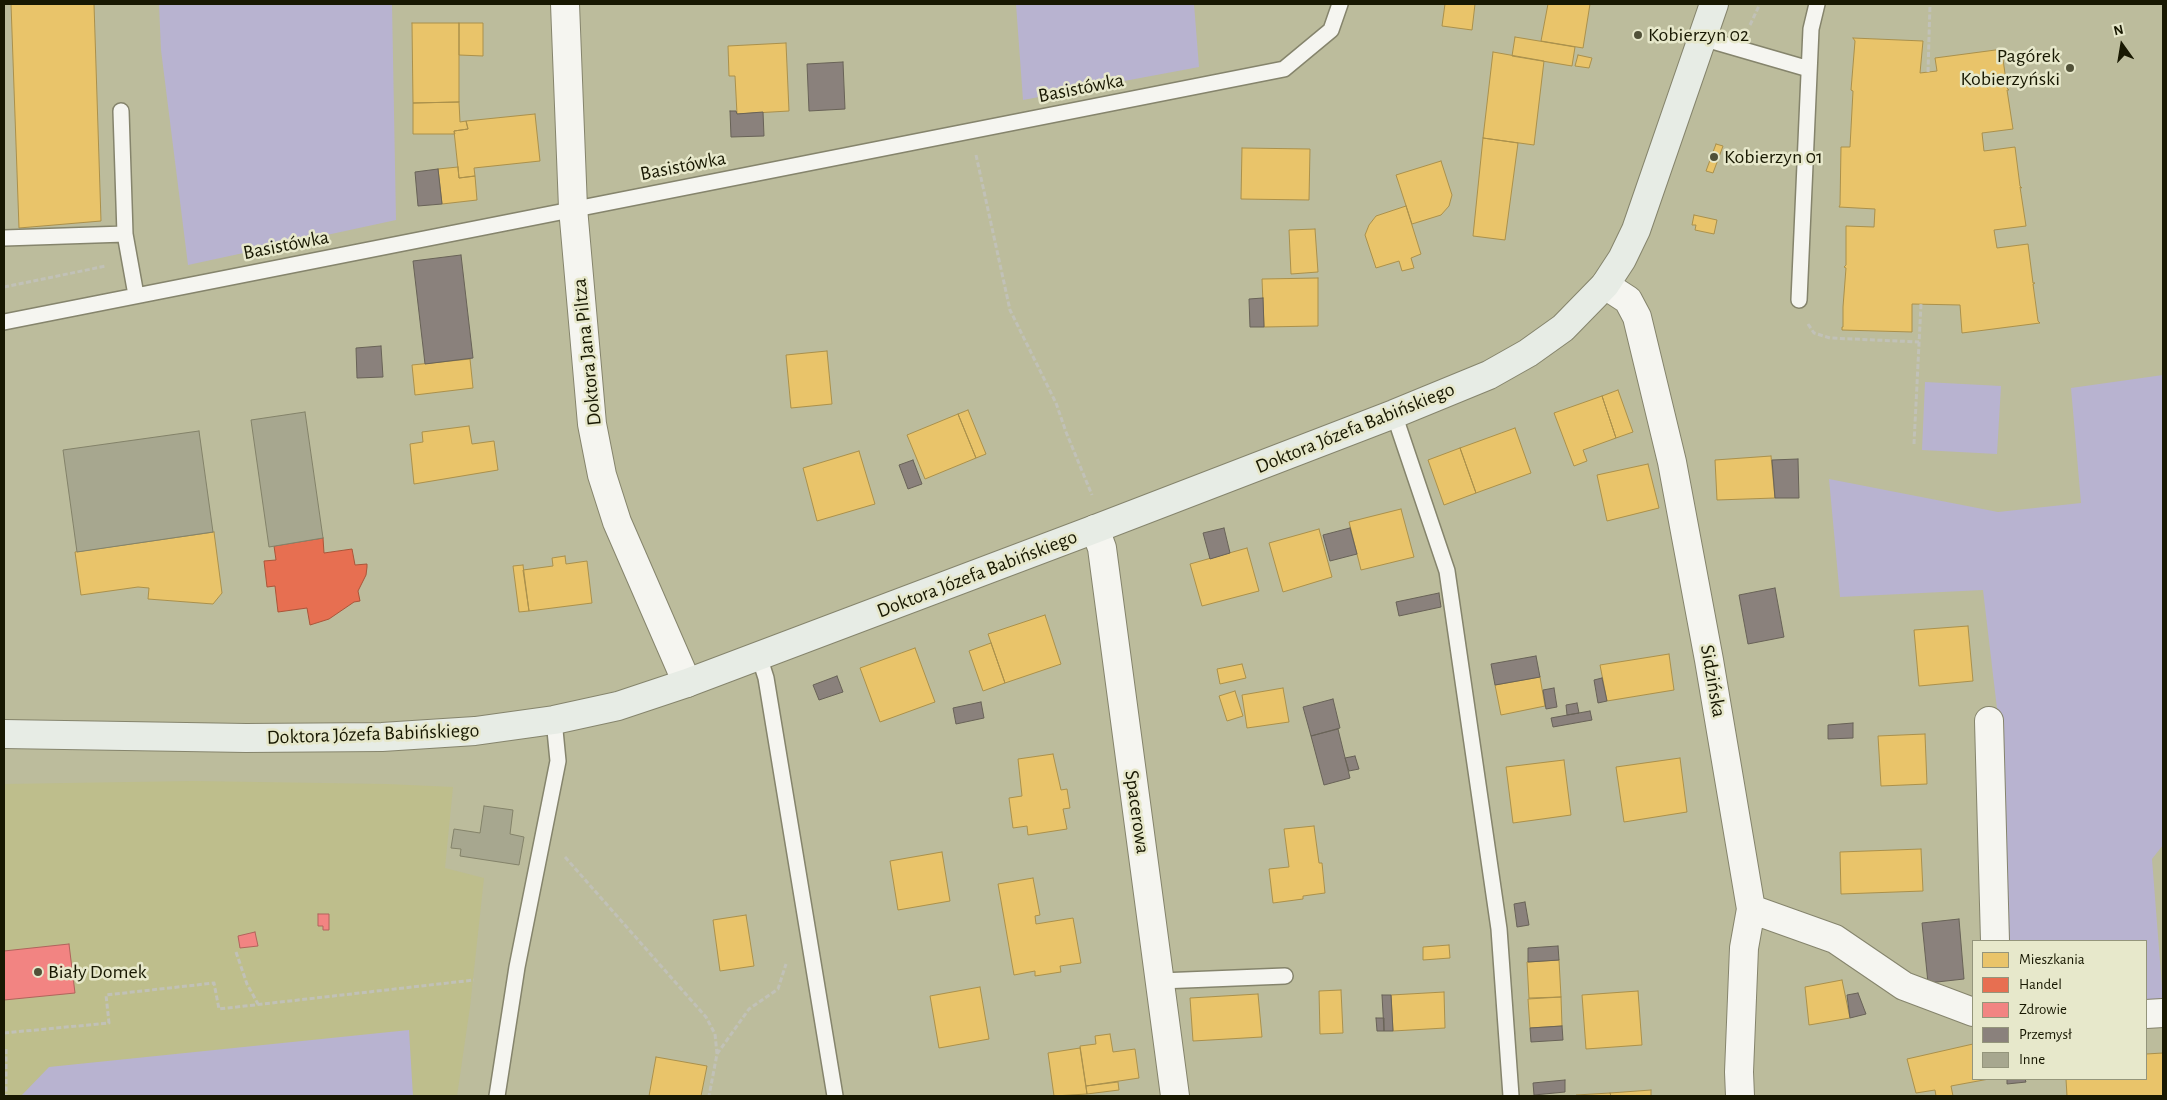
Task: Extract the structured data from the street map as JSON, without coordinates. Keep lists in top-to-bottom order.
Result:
{
  "streets": {
    "street": [
      "Doktora Jana Piltza",
      "Doktora Józefa Babińskiego",
      "Sidzińska",
      "Spacerowa"
    ],
    "lane": ["Basistówka"]
  },
  "crossings": [
    ["Basistówka", "Doktora Jana Piltza"],
    ["Doktora Jana Piltza", "Doktora Józefa Babińskiego"],
    ["Doktora Józefa Babińskiego", "Sidzińska"],
    ["Doktora Józefa Babińskiego", "Spacerowa"]
  ],
  "places": [
    "Kobierzyn 02",
    "Pagórek Kobierzyński",
    "Kobierzyn 01",
    "Biały Domek"
  ],
  "legend": [
    "Mieszkania",
    "Handel",
    "Zdrowie",
    "Przemysł",
    "Inne"
  ],
  "north": "top"
}
